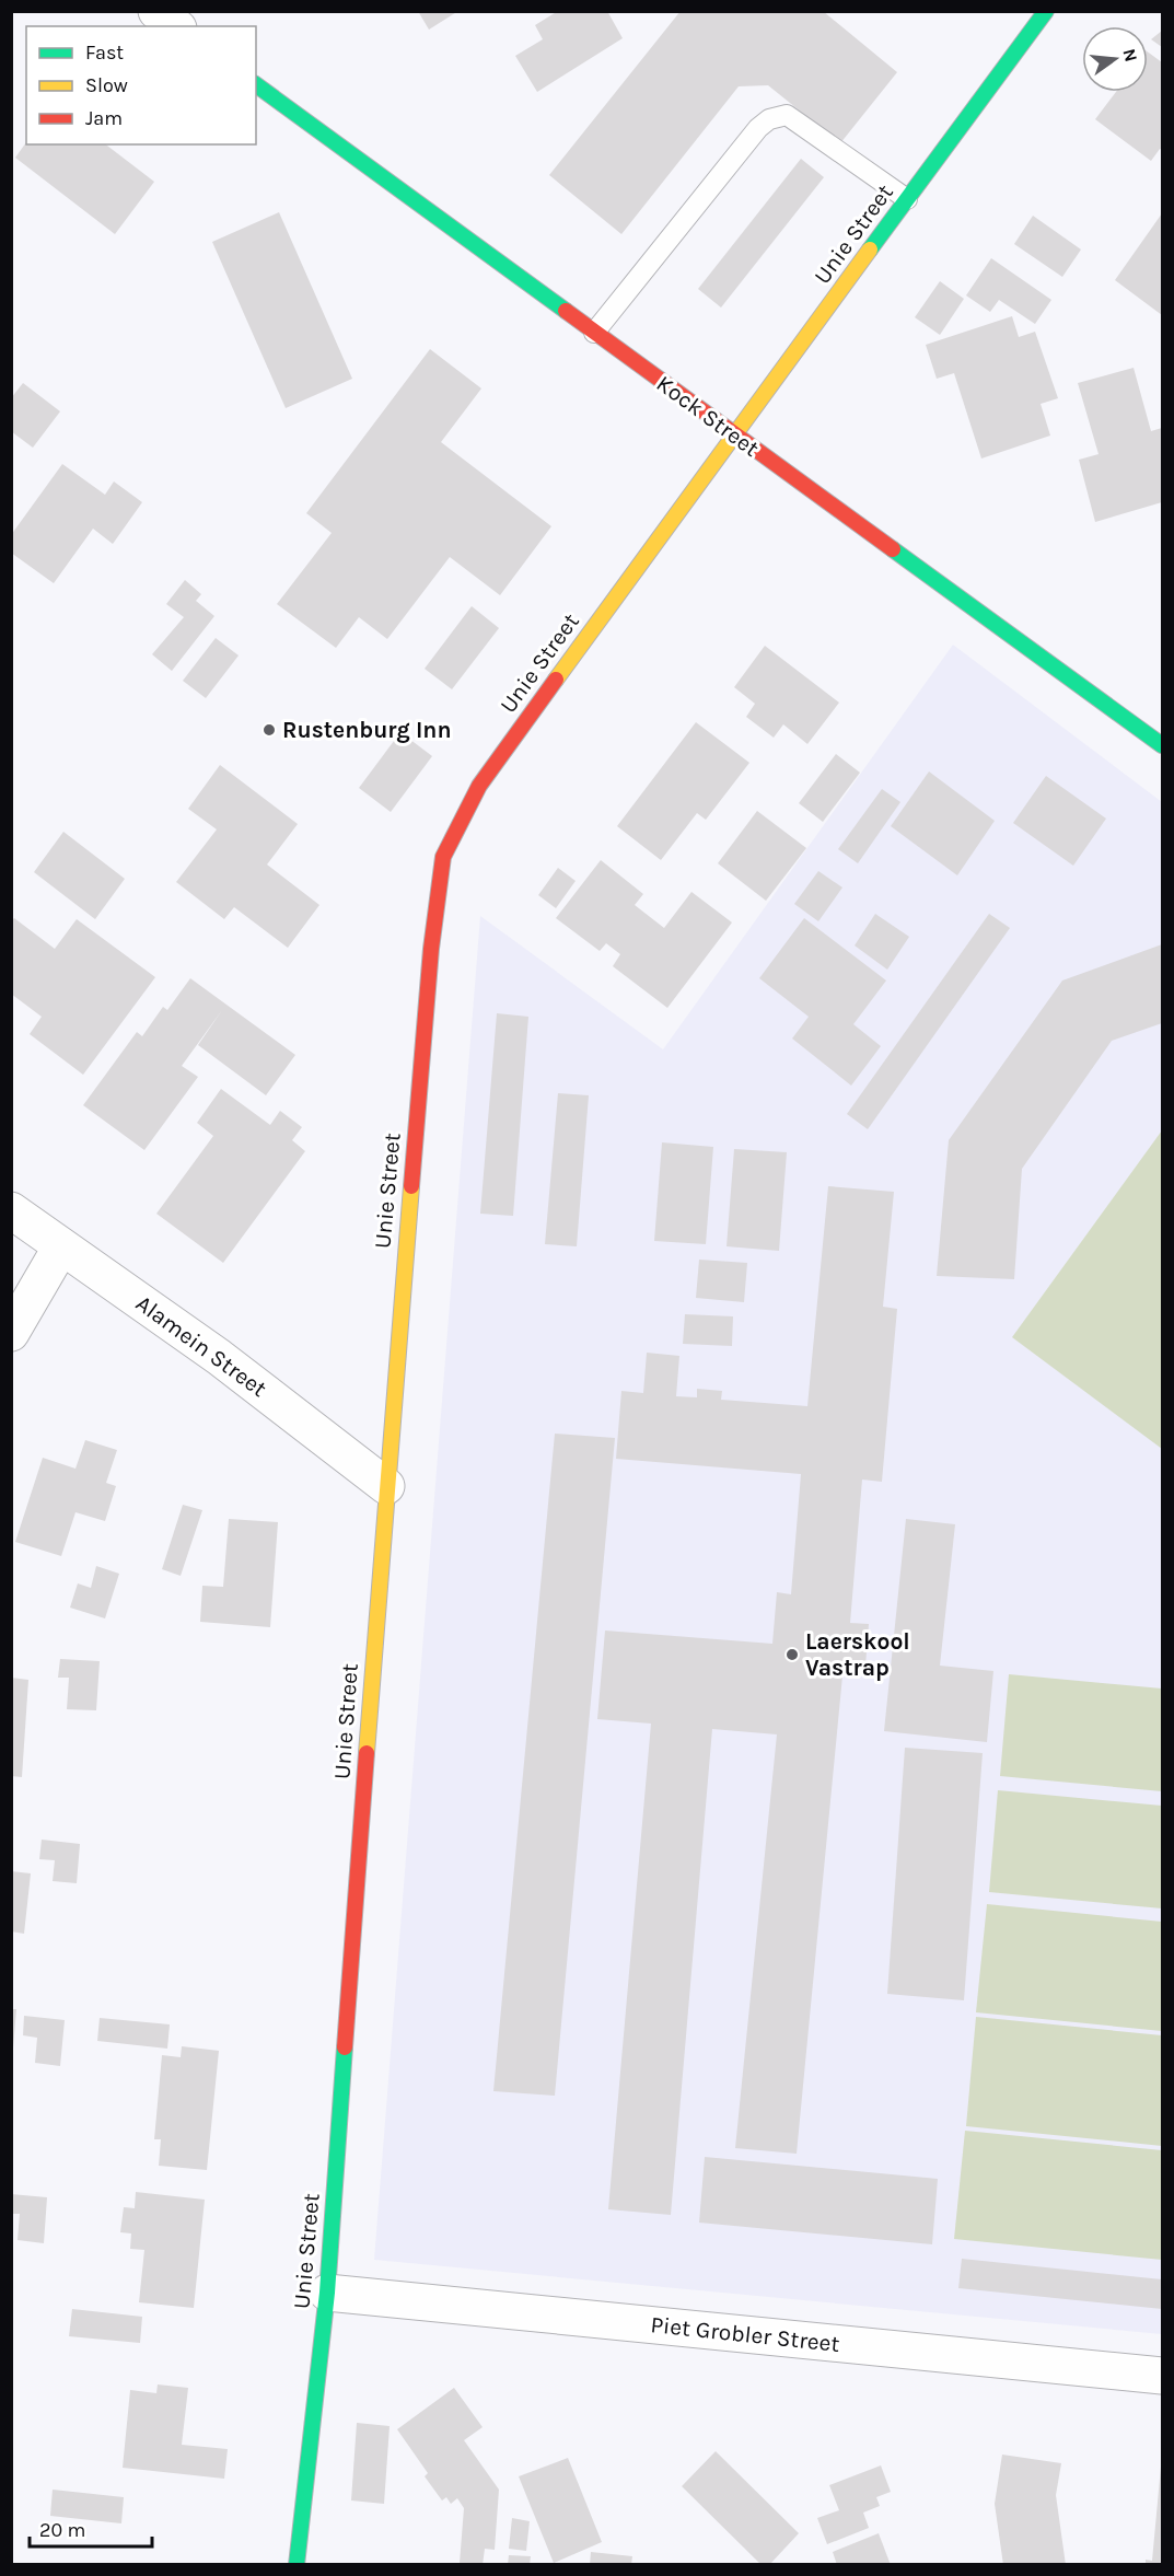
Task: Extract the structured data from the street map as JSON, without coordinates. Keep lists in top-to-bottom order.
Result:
{
  "streets": {
    "street": [
      "Unie Street",
      "Kock Street",
      "Alamein Street",
      "Piet Grobler Street"
    ]
  },
  "crossings": [
    ["Unie Street", "Kock Street"],
    ["Unie Street", "Alamein Street"],
    ["Unie Street", "Piet Grobler Street"]
  ],
  "places": ["Rustenburg Inn", "Laerskool Vastrap"],
  "legend": ["Fast", "Slow", "Jam"],
  "scale_bar": "20 m",
  "north": "right"
}
